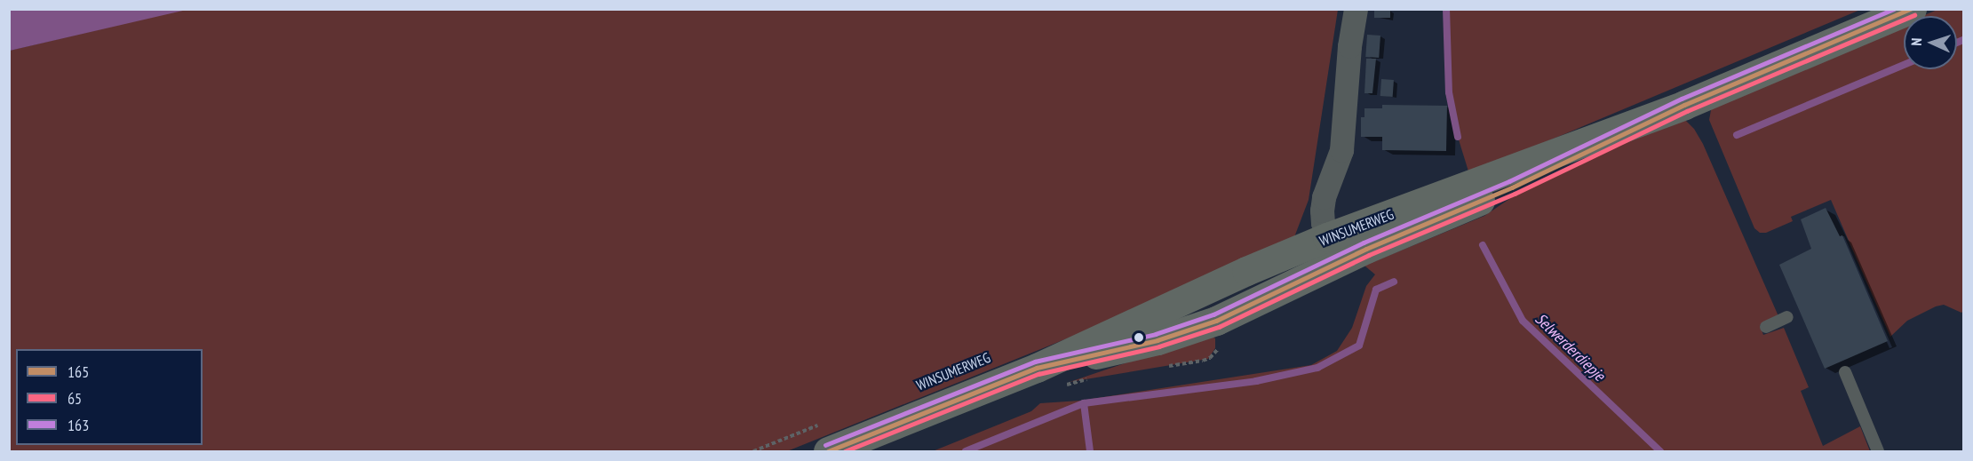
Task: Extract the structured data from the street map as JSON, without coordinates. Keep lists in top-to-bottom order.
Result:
{
  "streets": {
    "main road": ["WINSUMERWEG"]
  },
  "water": ["Selwerderdiepje"],
  "lines": ["transit line 165", "transit line 163", "transit line 65"],
  "legend": ["165", "65", "163"],
  "north": "left"
}
